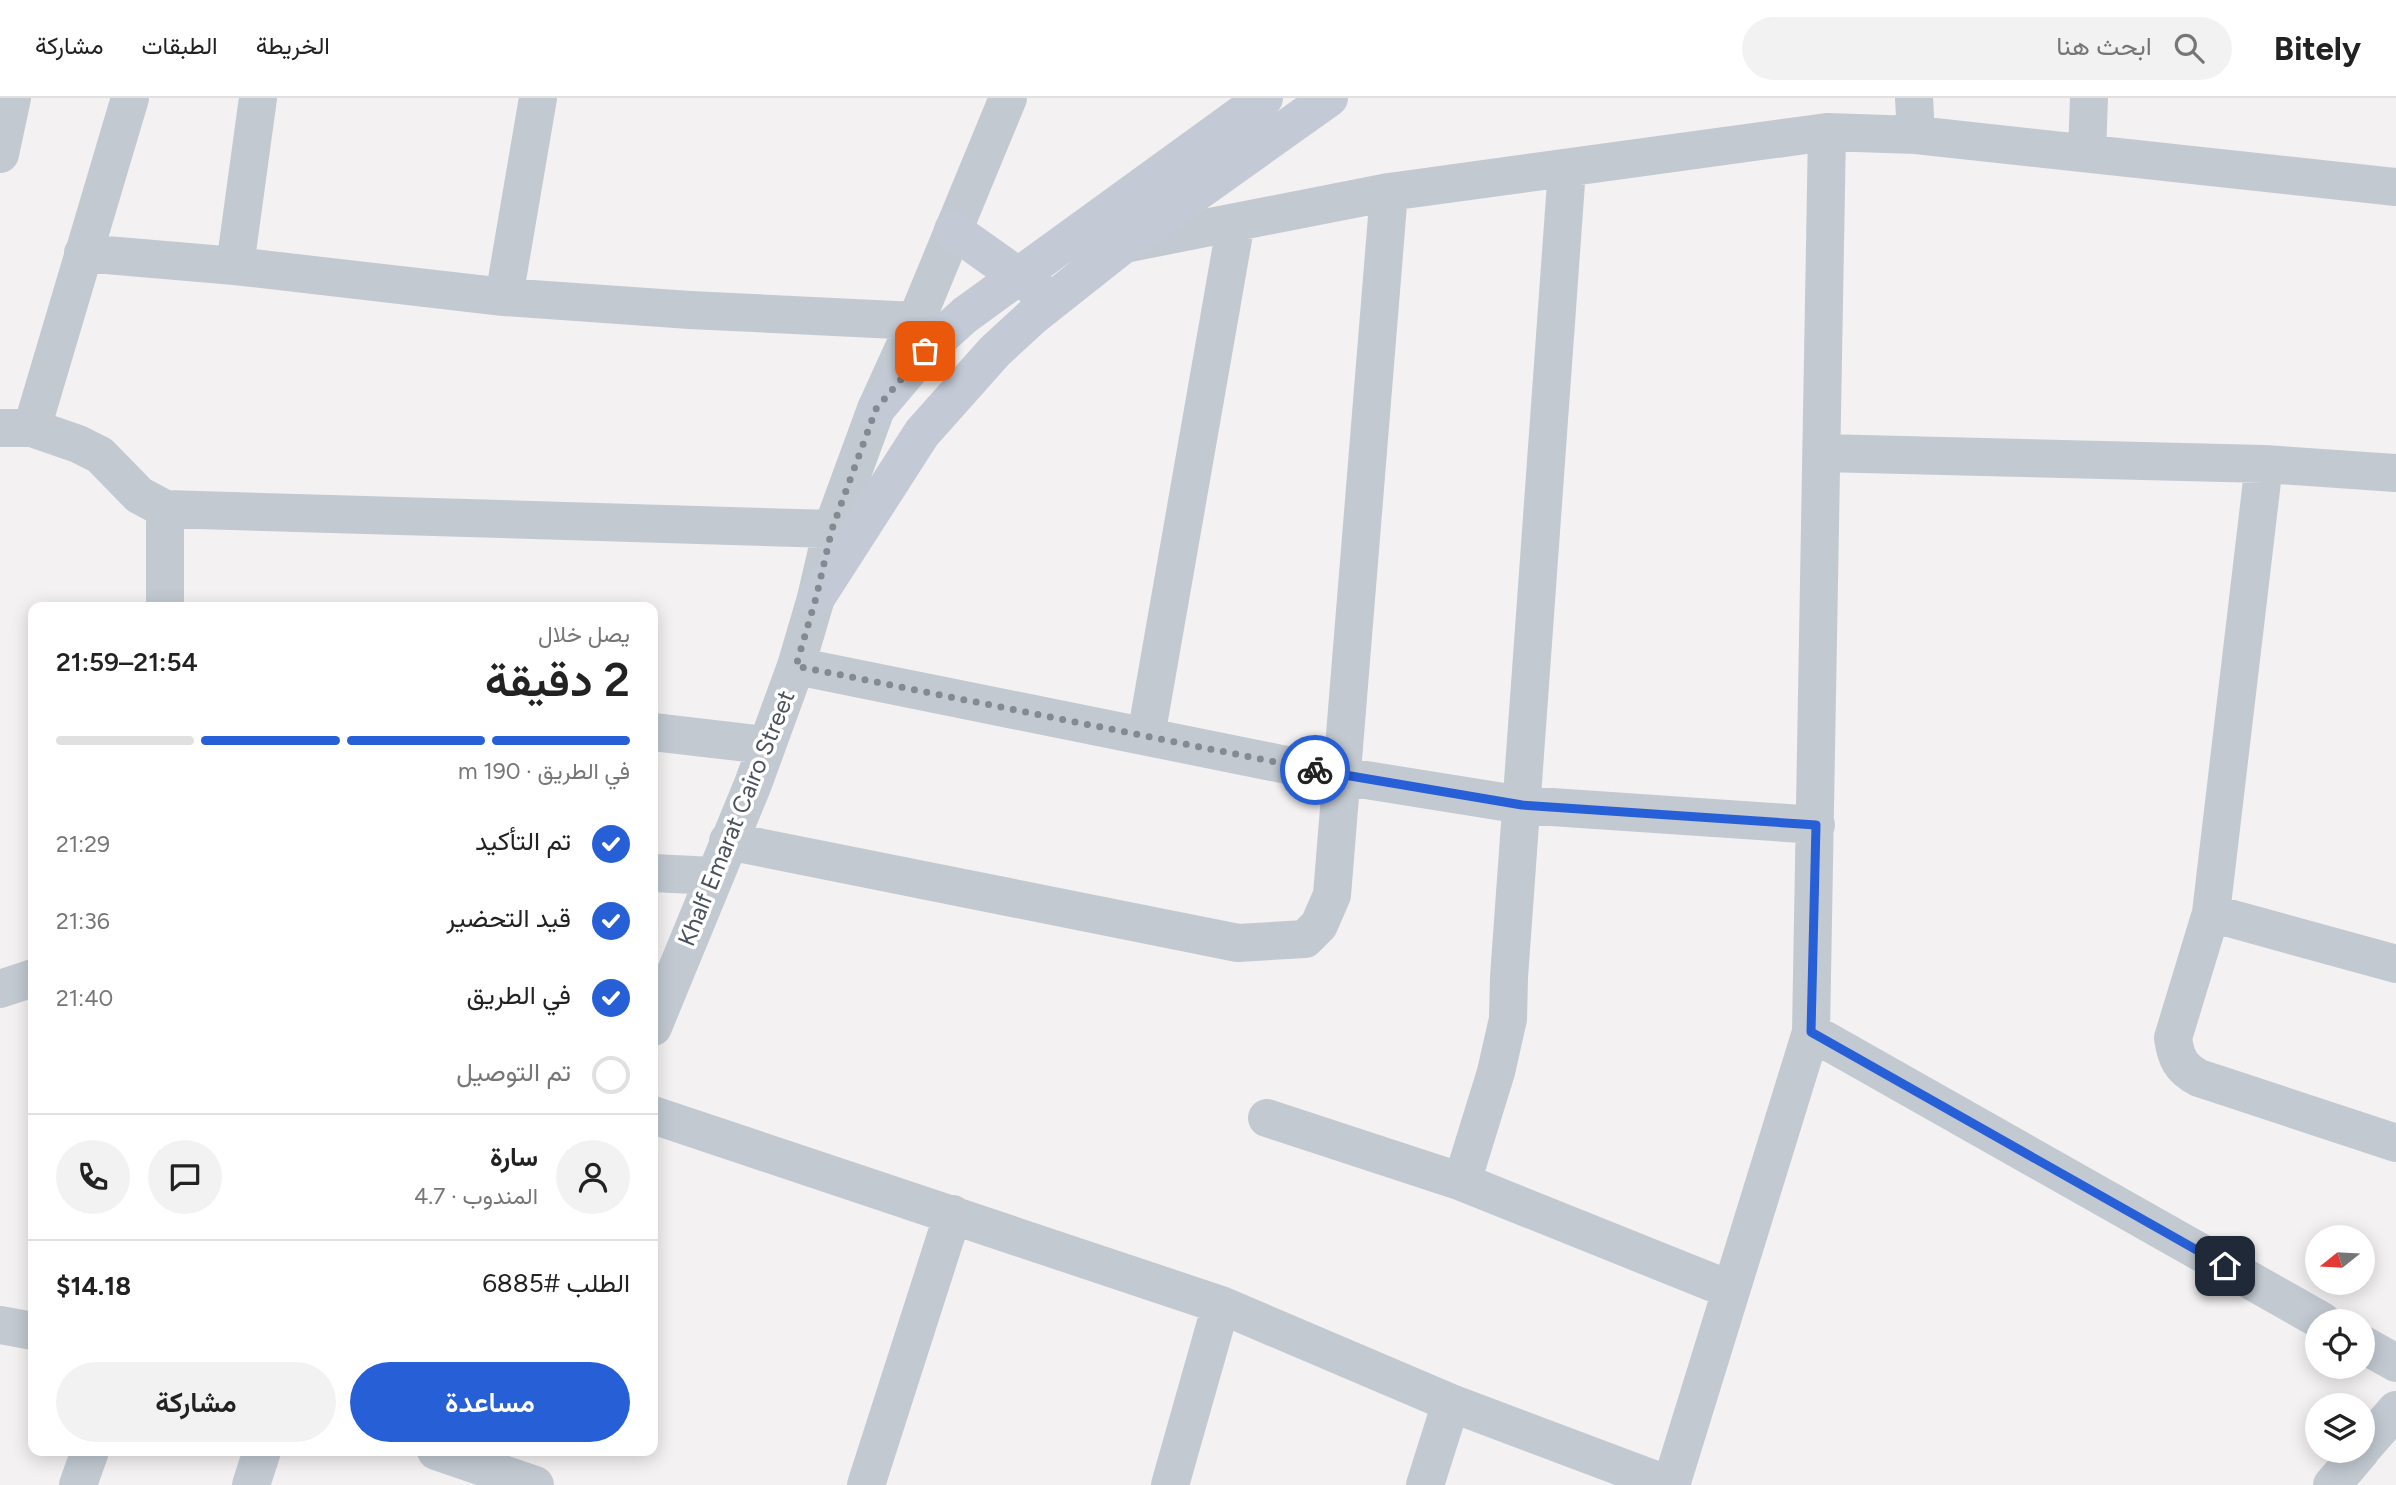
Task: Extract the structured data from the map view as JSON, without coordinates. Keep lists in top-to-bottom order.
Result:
{
  "streets": {
    "street": ["Khalf Emarat Cairo Street"]
  },
  "north": "left",
  "page": {
    "header": "Bitely",
    "search": "ابحث هنا",
    "nav": ["الخريطة", "الطبقات", "مشاركة"],
    "heading": ["2 دقيقة", "يصل خلال", "21:54–21:59"],
    "panel": [
      "سارة",
      "المندوب · 4.7",
      "الطلب #6885",
      "$14.18"
    ],
    "bar": "في الطريق · 190 m",
    "list": [
      ["تم التأكيد", "21:29"],
      ["قيد التحضير", "21:36"],
      ["في الطريق", "21:40"],
      "تم التوصيل"
    ],
    "buttons": ["مساعدة", "مشاركة"]
  }
}
